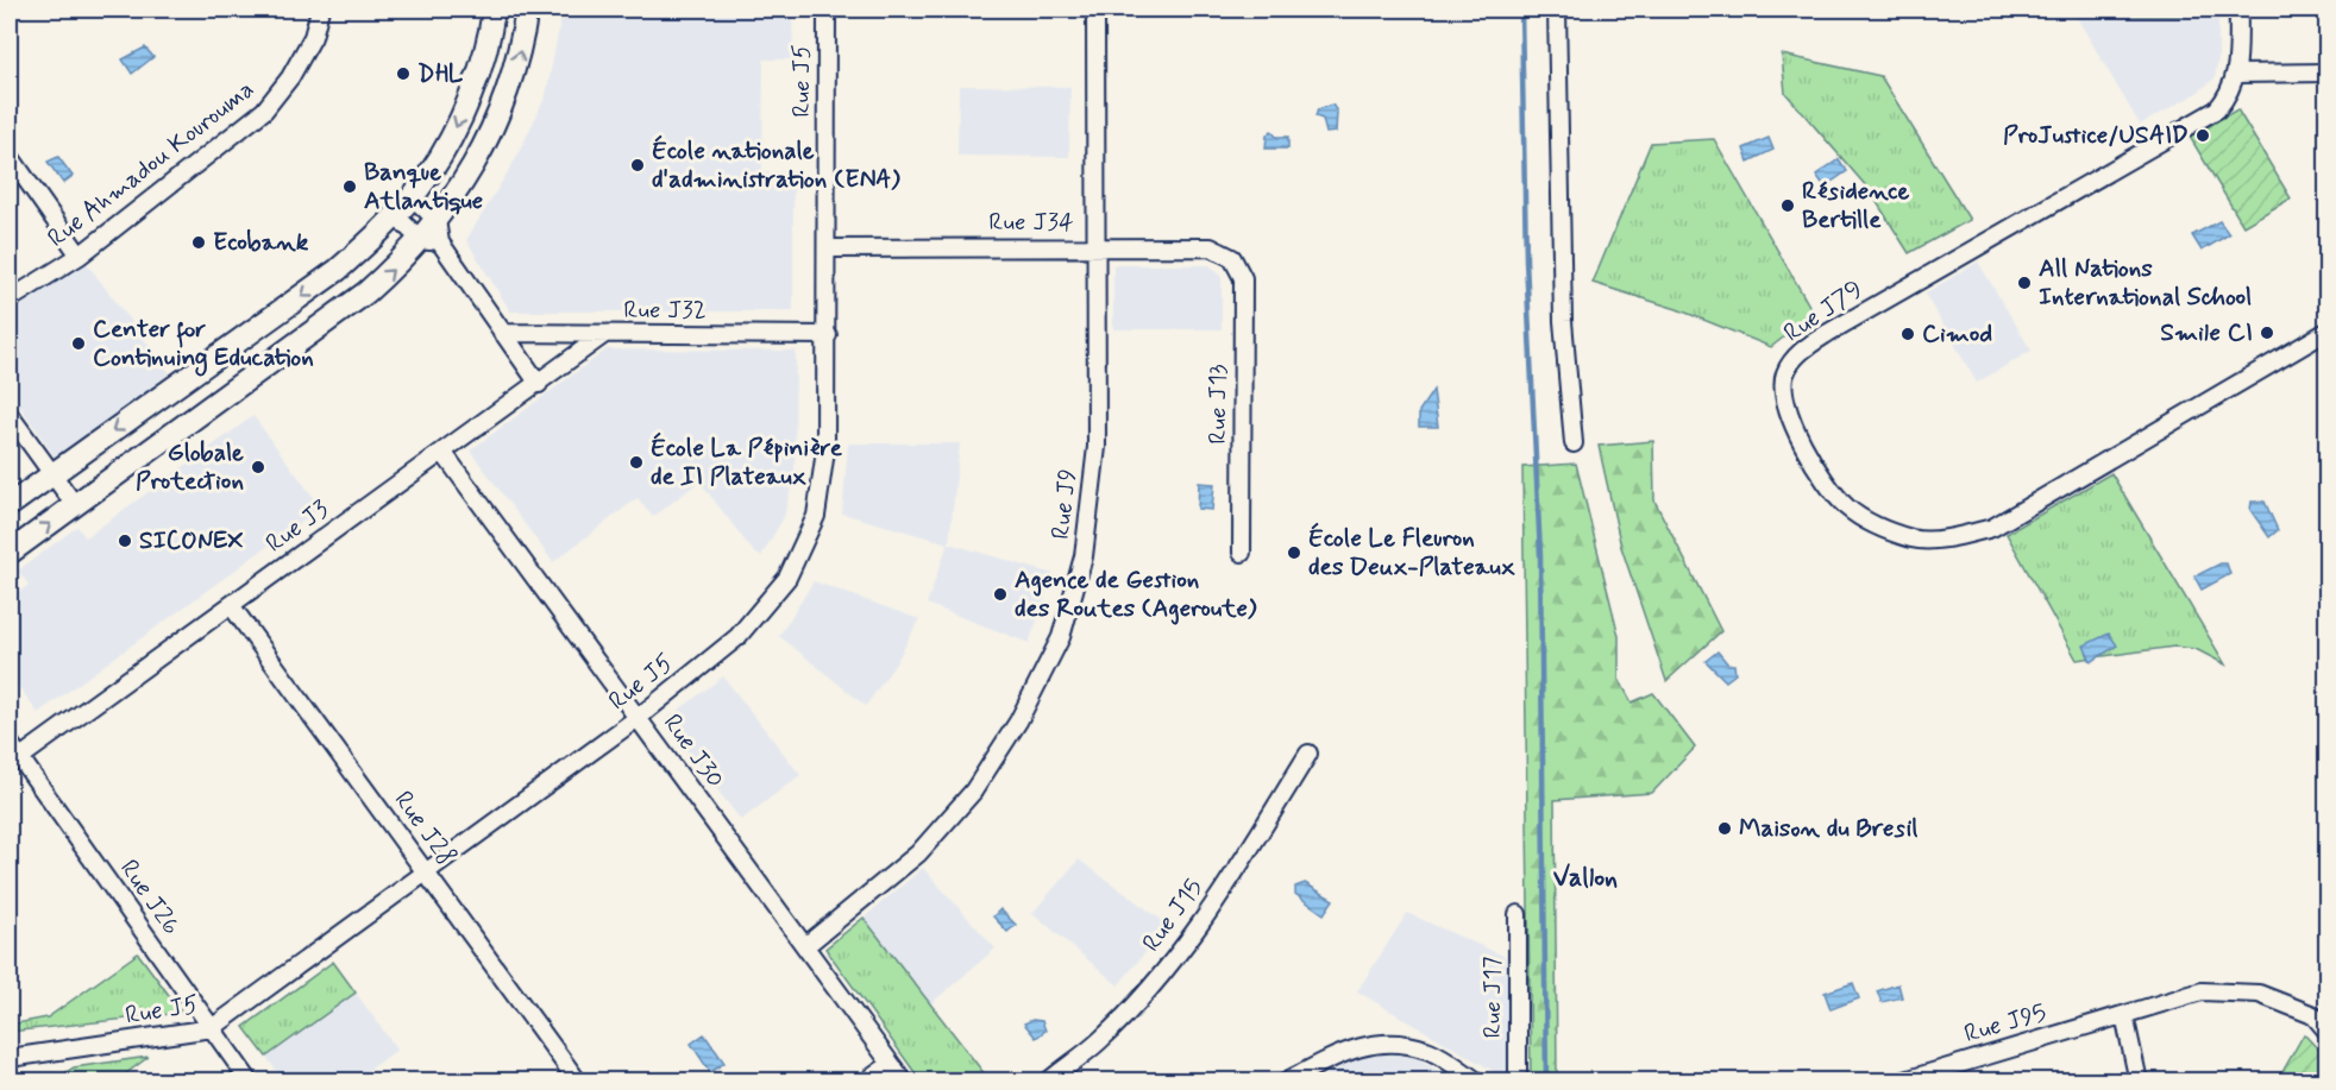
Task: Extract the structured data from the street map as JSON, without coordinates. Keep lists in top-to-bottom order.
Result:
{
  "streets": {
    "street": [
      "Rue J5",
      "Rue Ahmadou Kourouma",
      "Rue J34",
      "Rue J32",
      "Rue J79",
      "Rue J13",
      "Rue J9",
      "Rue J3",
      "Rue J30",
      "Rue J28",
      "Rue J26",
      "Rue J15",
      "Rue J17",
      "Rue J95"
    ]
  },
  "crossings": [
    ["Rue J5", "Rue J34"],
    ["Rue J5", "Rue J32"],
    ["Rue J5", "Rue J30"],
    ["Rue J5", "Rue J28"],
    ["Rue J5", "Rue J26"],
    ["Rue J34", "Rue J13"],
    ["Rue J34", "Rue J9"],
    ["Rue J32", "Rue J3"],
    ["Rue J9", "Rue J30"],
    ["Rue J3", "Rue J30"],
    ["Rue J3", "Rue J28"],
    ["Rue J3", "Rue J26"]
  ],
  "districts": ["Vallon"],
  "places": [
    "DHL",
    "ProJustice/USAID",
    "École nationale d'administration (ENA)",
    "Banque Atlantique",
    "Résidence Bertille",
    "Ecobank",
    "All Nations International School",
    "Smile CI",
    "Cimod",
    "Center for Continuing Education",
    "École La Pépinière de II Plateaux",
    "Globale Protection",
    "SICONEX",
    "École Le Fleuron des Deux-Plateaux",
    "Agence de Gestion des Routes (Ageroute)",
    "Maison du Bresil"
  ]
}
